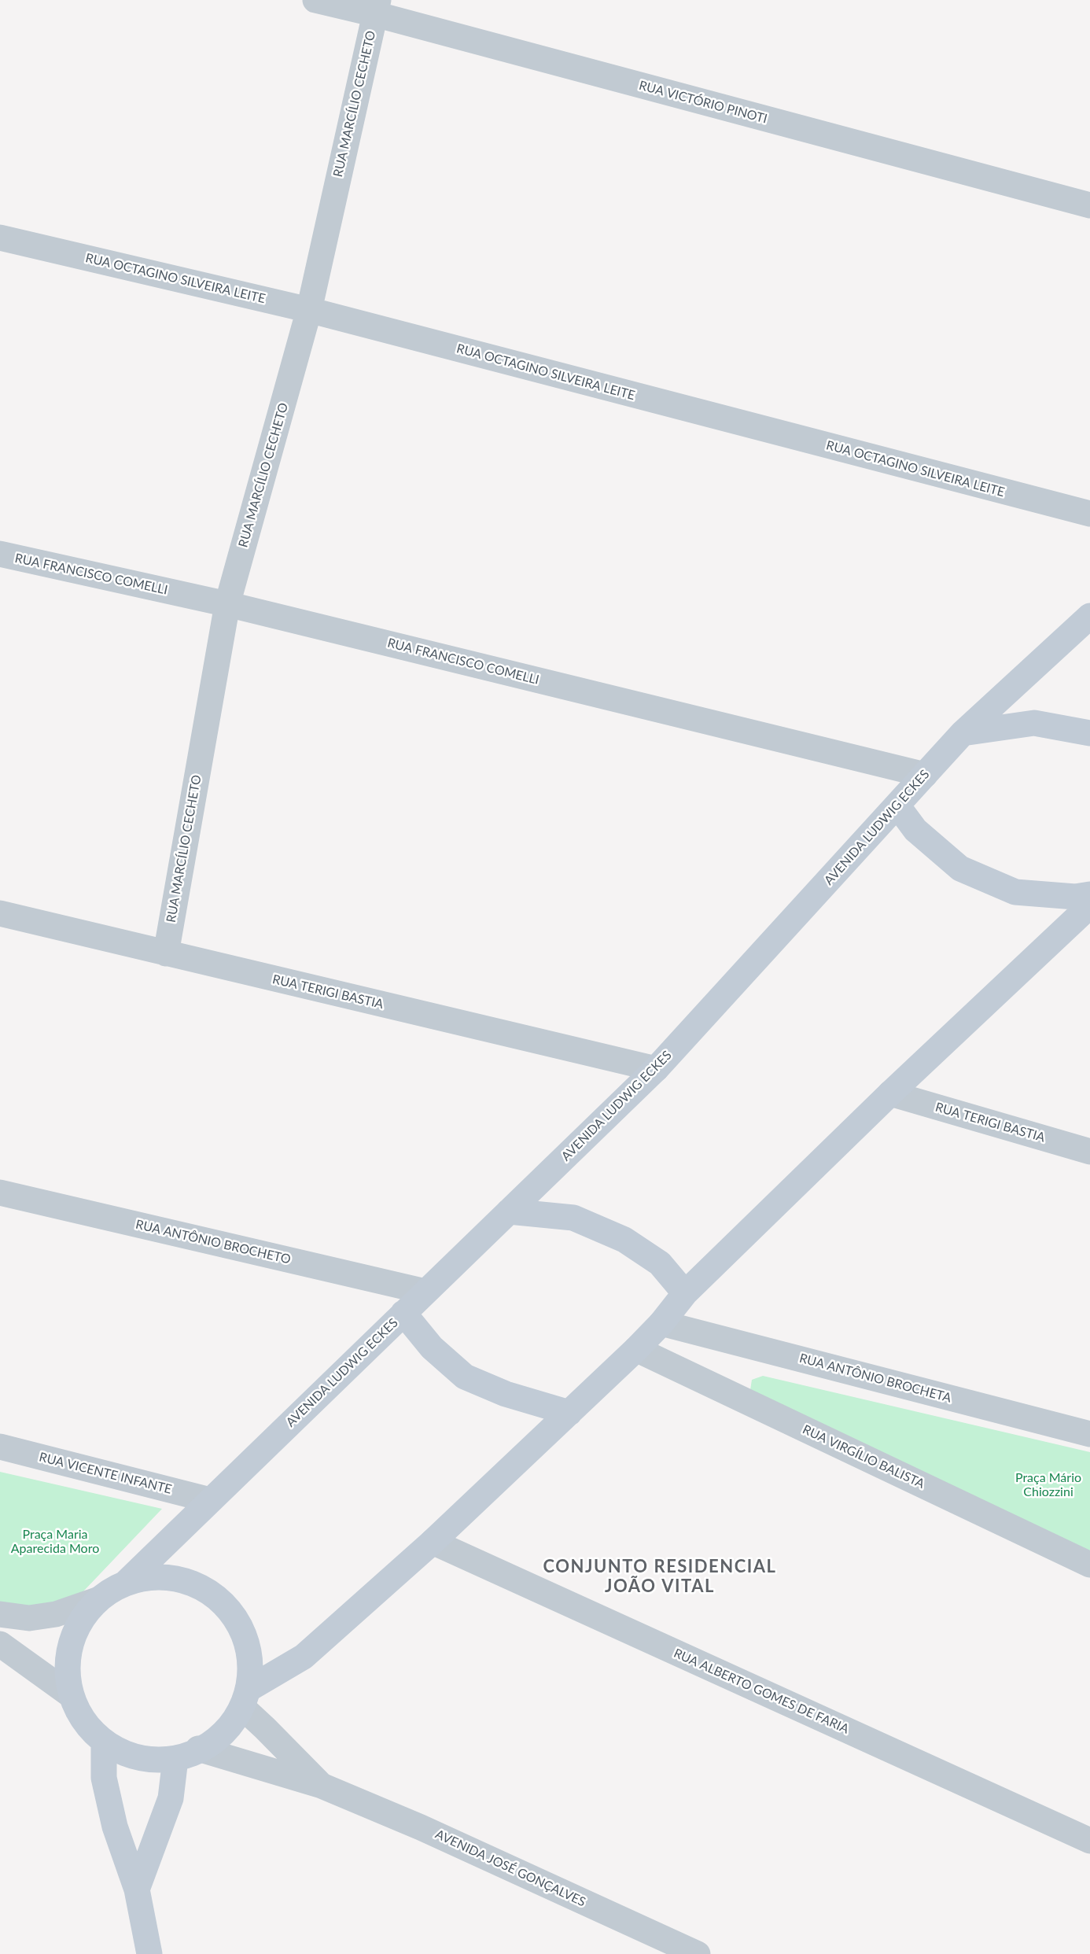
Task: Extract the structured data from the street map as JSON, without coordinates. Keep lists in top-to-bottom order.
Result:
{
  "streets": {
    "main road": ["AVENIDA LUDWIG ECKES"],
    "street": [
      "RUA VICTÓRIO PINOTI",
      "RUA MARCÍLIO CECHETO",
      "RUA OCTAGINO SILVEIRA LEITE",
      "RUA FRANCISCO COMELLI",
      "RUA TERIGI BASTIA",
      "RUA ANTÔNIO BROCHETO",
      "RUA ANTÔNIO BROCHETA",
      "RUA VIRGÍLIO BALISTA",
      "RUA VICENTE INFANTE",
      "RUA ALBERTO GOMES DE FARIA",
      "AVENIDA JOSÉ GONÇALVES"
    ]
  },
  "crossings": [
    ["RUA VICTÓRIO PINOTI", "RUA MARCÍLIO CECHETO"],
    ["RUA MARCÍLIO CECHETO", "RUA OCTAGINO SILVEIRA LEITE"],
    ["RUA MARCÍLIO CECHETO", "RUA FRANCISCO COMELLI"],
    ["RUA MARCÍLIO CECHETO", "RUA TERIGI BASTIA"],
    ["RUA FRANCISCO COMELLI", "AVENIDA LUDWIG ECKES"],
    ["AVENIDA LUDWIG ECKES", "RUA TERIGI BASTIA"],
    ["AVENIDA LUDWIG ECKES", "RUA ANTÔNIO BROCHETO"],
    ["AVENIDA LUDWIG ECKES", "RUA VICENTE INFANTE"]
  ],
  "districts": ["CONJUNTO RESIDENCIAL JOÃO VITAL"],
  "parks": ["Praça Mário Chiozzini", "Praça Maria Aparecida Moro"]
}
